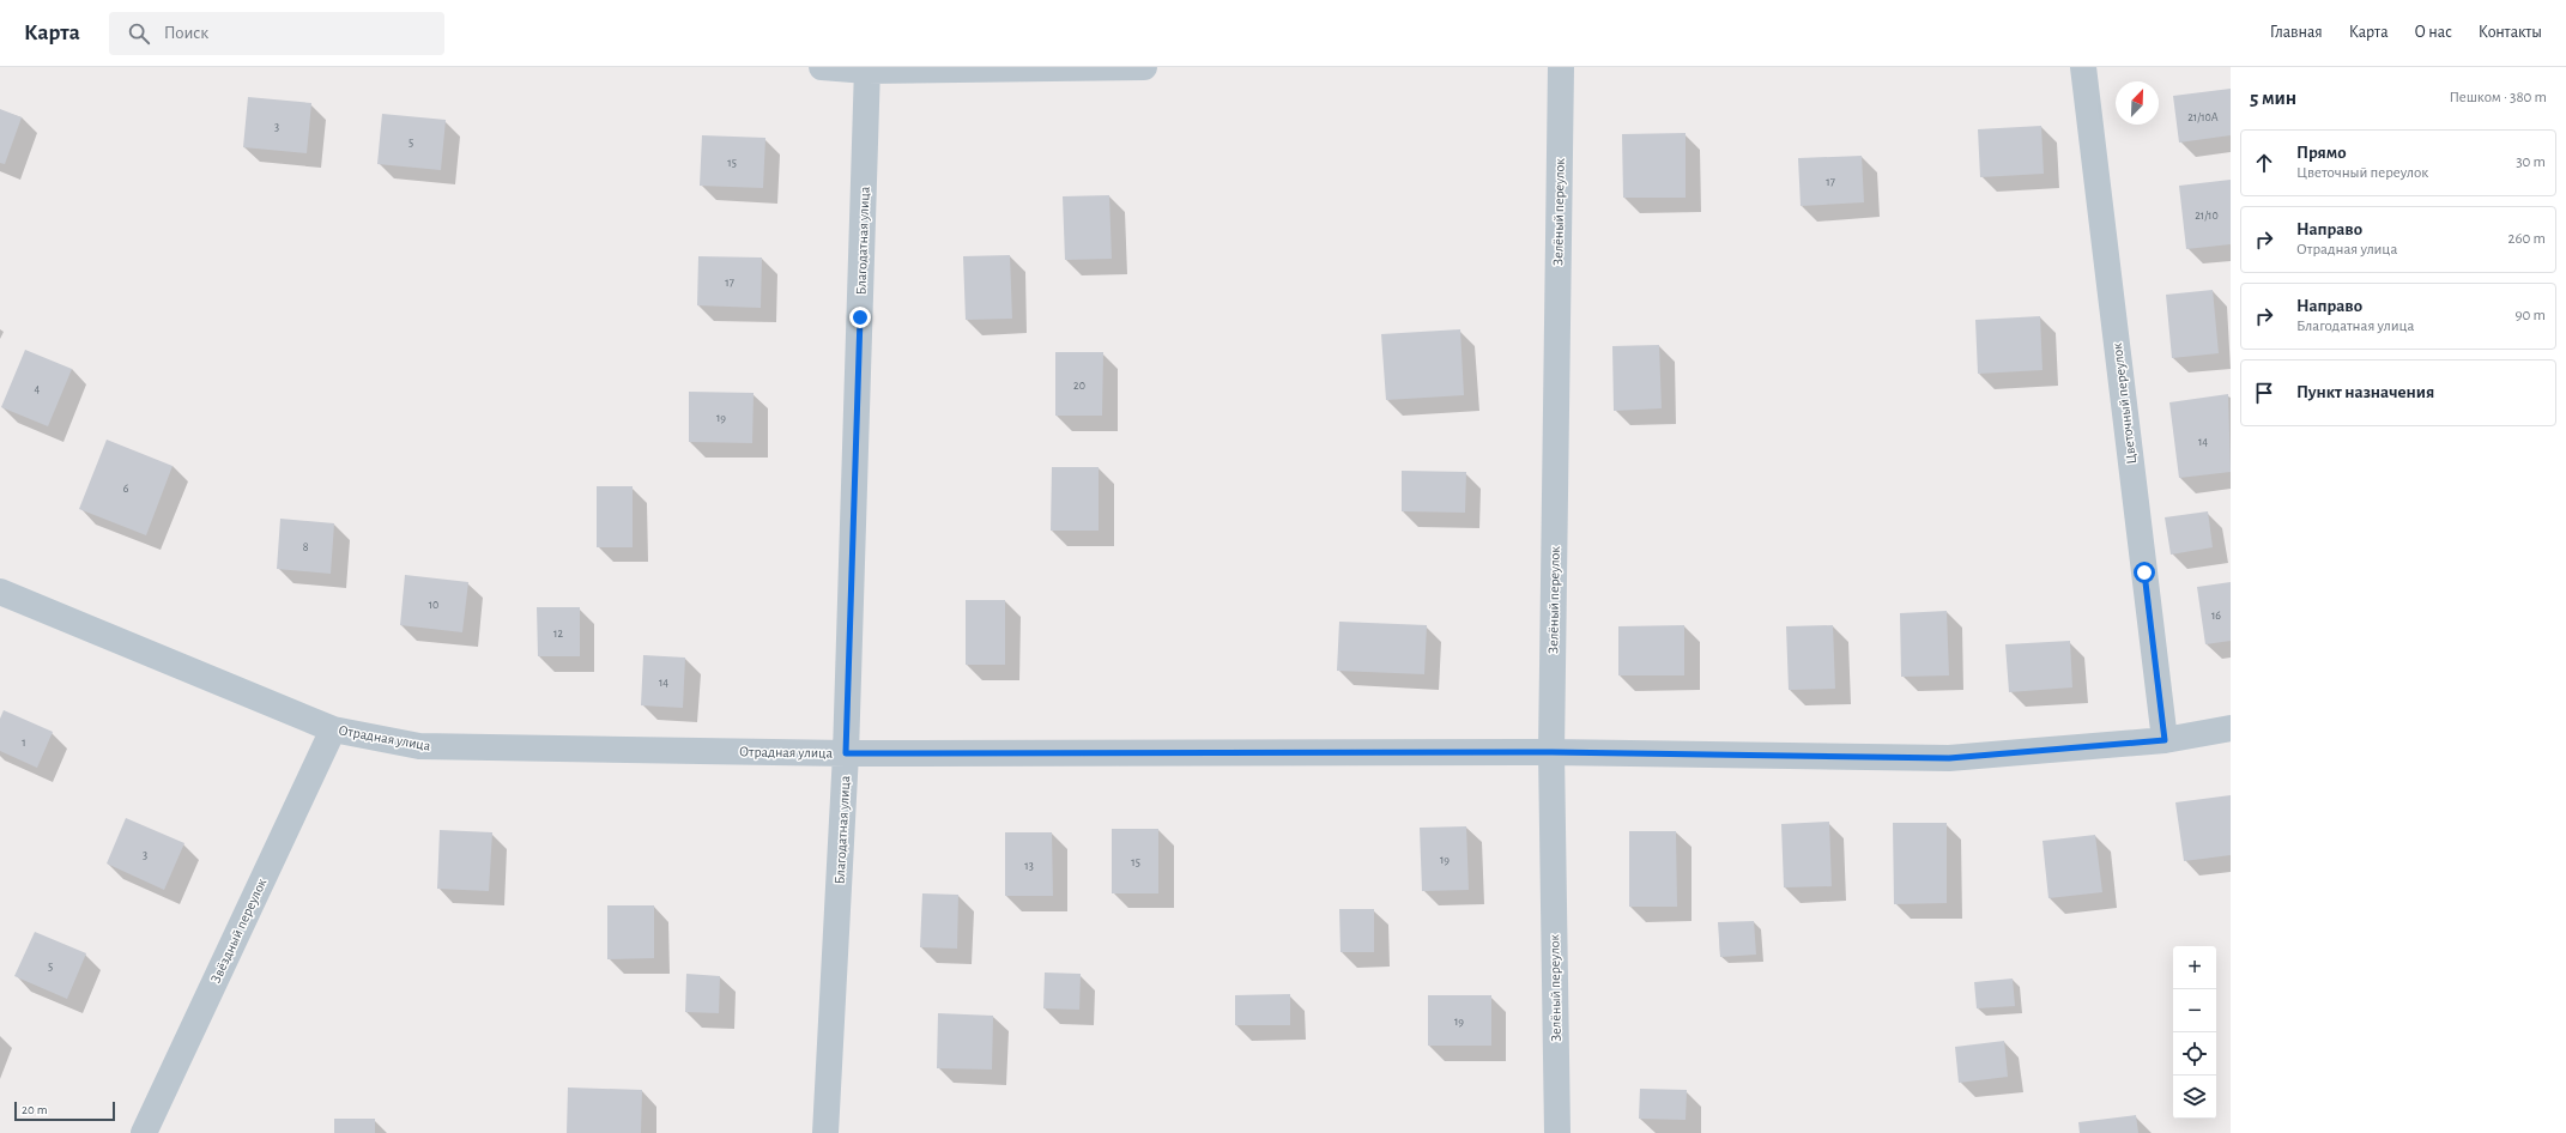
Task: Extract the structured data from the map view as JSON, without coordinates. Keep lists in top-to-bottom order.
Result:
{
  "streets": {
    "street": [
      "Зелёный переулок",
      "Благодатная улица",
      "Цветочный переулок",
      "Отрадная улица",
      "Звёздный переулок"
    ]
  },
  "crossings": [
    ["Зелёный переулок", "Отрадная улица"],
    ["Благодатная улица", "Отрадная улица"],
    ["Цветочный переулок", "Отрадная улица"],
    ["Отрадная улица", "Звёздный переулок"]
  ],
  "house_numbers": [
    "21/10А",
    "3",
    "5",
    "15",
    "17",
    "21/10",
    "17",
    "20",
    "4",
    "19",
    "14",
    "6",
    "8",
    "10",
    "16",
    "12",
    "14",
    "1",
    "3",
    "19",
    "15",
    "13",
    "5",
    "19"
  ],
  "scale_bar": "20 m",
  "north": "top right",
  "page": {
    "header": "Карта",
    "search": "Поиск",
    "nav": [
      "Главная",
      "Карта",
      "О нас",
      "Контакты"
    ],
    "heading": ["5 мин", "Пешком · 380 m"],
    "list": [
      ["Прямо", "Цветочный переулок", "30 m"],
      ["Направо", "Отрадная улица", "260 m"],
      ["Направо", "Благодатная улица", "90 m"],
      "Пункт назначения"
    ],
    "map_buttons": ["+", "−"],
    "scale": "20 m"
  }
}
